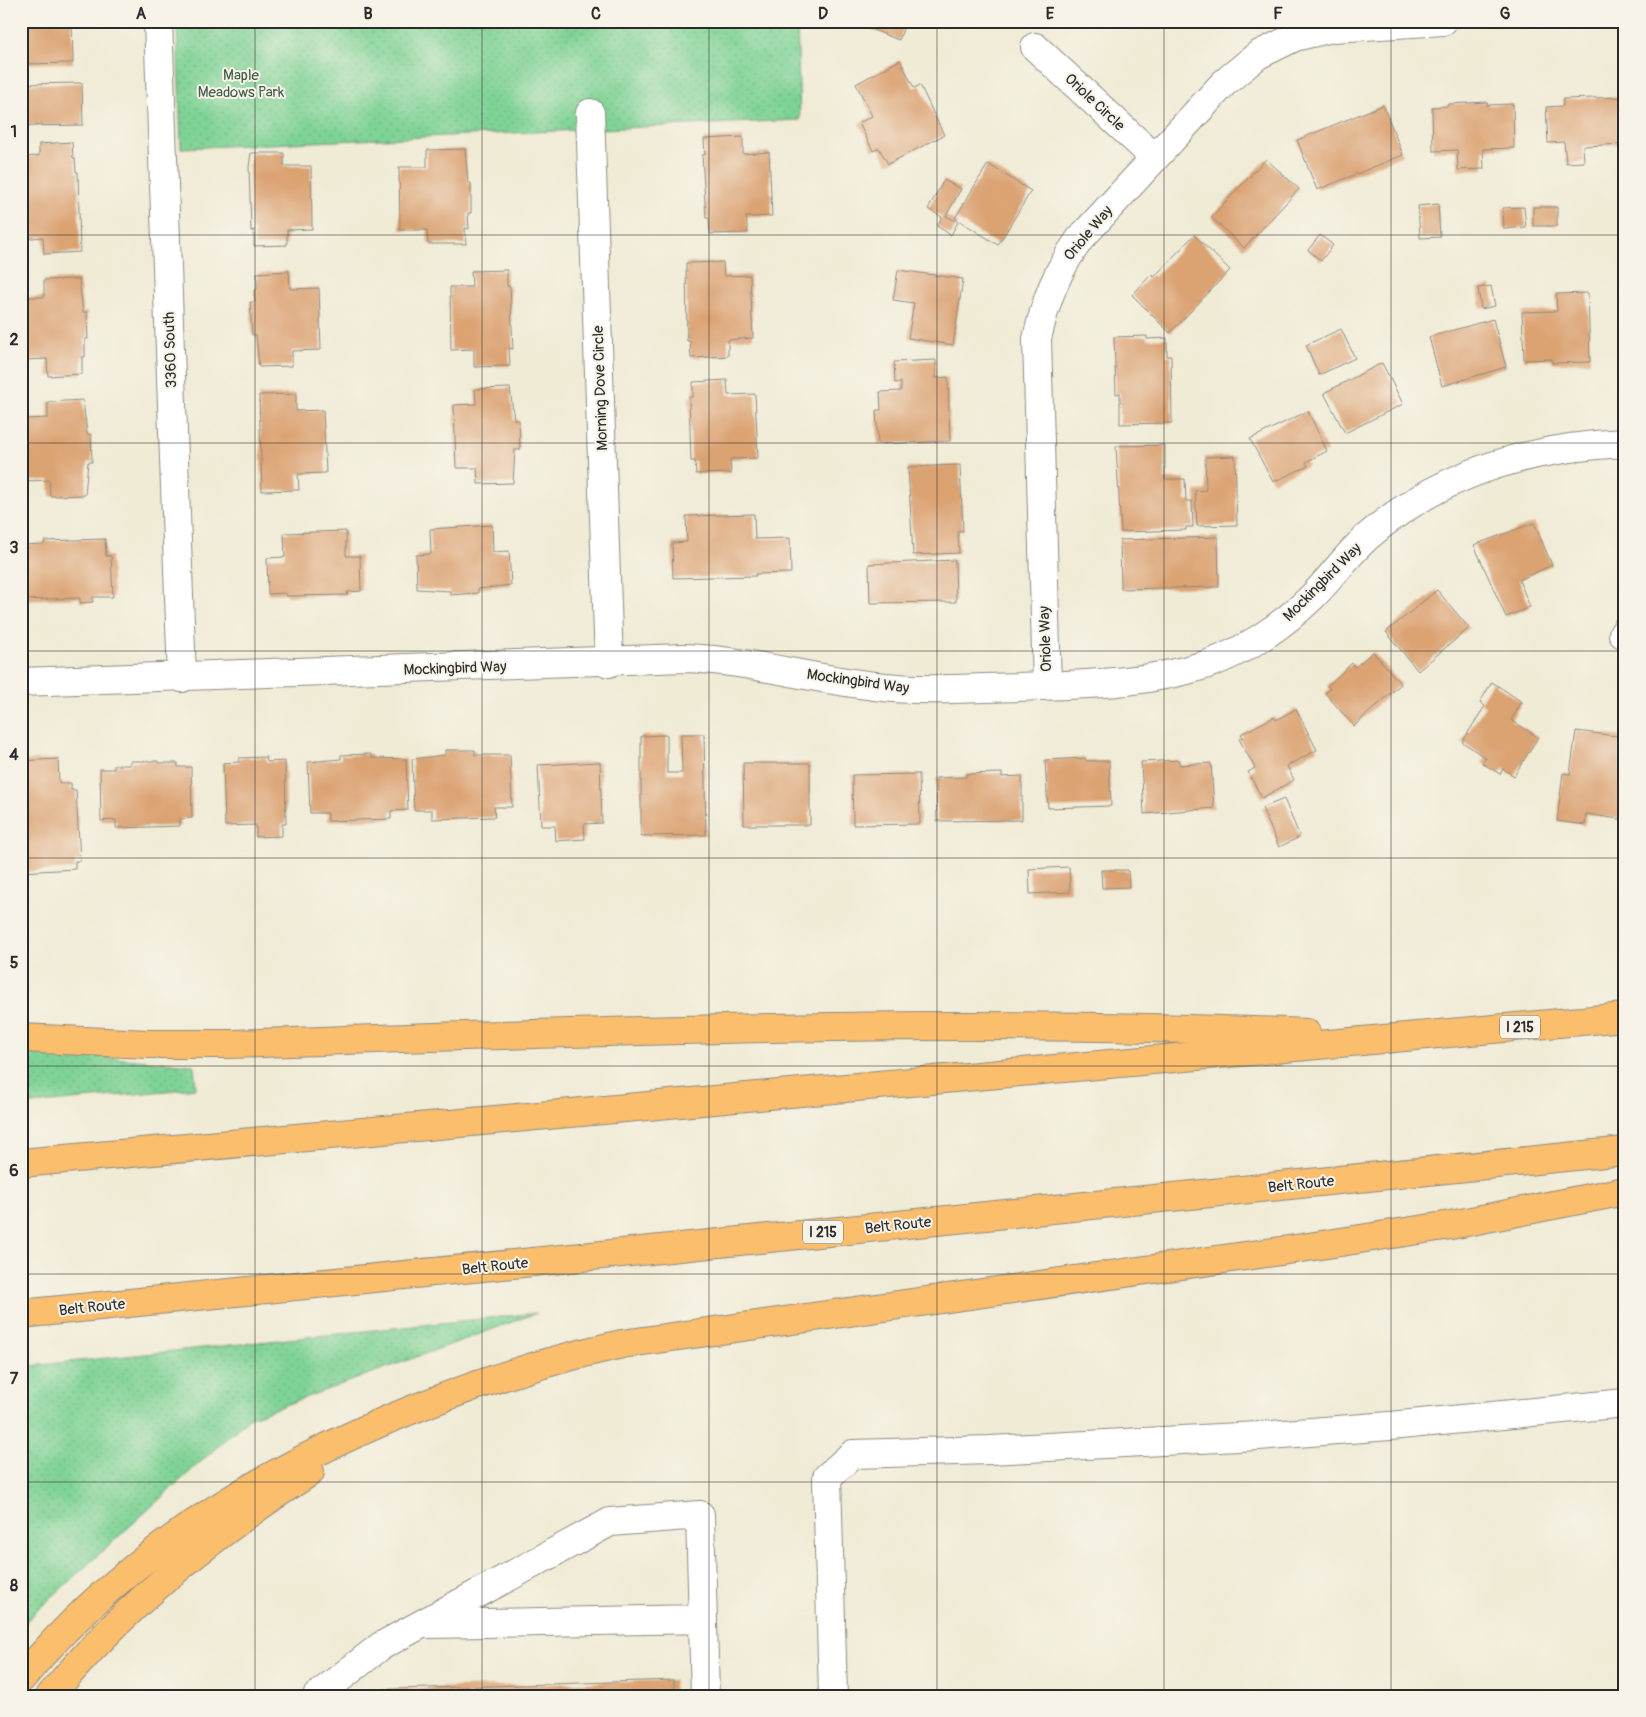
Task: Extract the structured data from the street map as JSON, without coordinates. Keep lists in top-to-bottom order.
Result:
{
  "streets": {
    "highway": ["I 215", "Belt Route"],
    "street": [
      "Oriole Circle",
      "Oriole Way",
      "3360 South",
      "Morning Dove Circle",
      "Mockingbird Way"
    ]
  },
  "crossings": [
    ["Oriole Circle", "Oriole Way"],
    ["Oriole Way", "Mockingbird Way"],
    ["3360 South", "Mockingbird Way"],
    ["Morning Dove Circle", "Mockingbird Way"]
  ],
  "parks": ["Maple Meadows Park"],
  "grid": {
    "columns": [
      "A",
      "B",
      "C",
      "D",
      "E",
      "F",
      "G"
    ],
    "rows": [
      "1",
      "2",
      "3",
      "4",
      "5",
      "6",
      "7",
      "8"
    ]
  }
}
